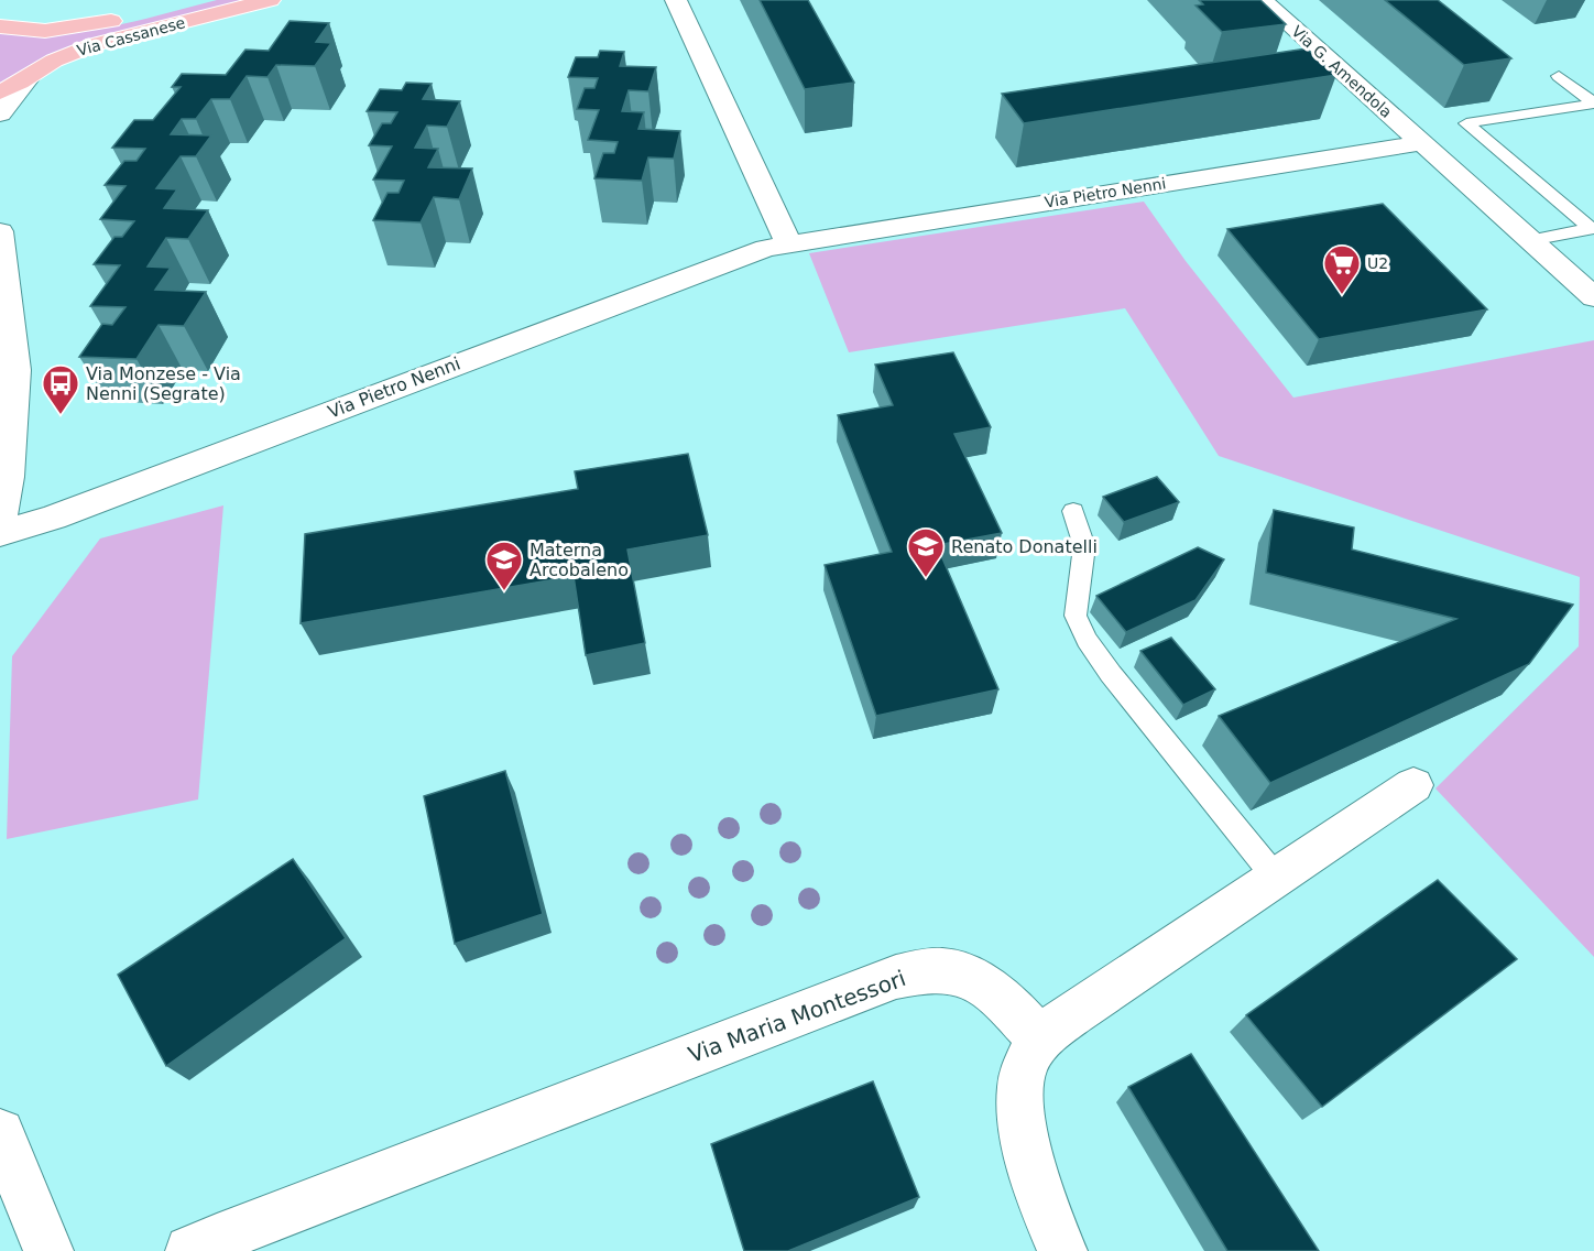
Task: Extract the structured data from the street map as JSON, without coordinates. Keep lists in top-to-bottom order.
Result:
{
  "streets": {
    "main road": ["Via Cassanese"],
    "street": ["Via G. Amendola", "Via Pietro Nenni", "Via Maria Montessori"]
  },
  "crossings": [
    ["Via G. Amendola", "Via Pietro Nenni"]
  ],
  "places": {
    "supermarket": ["U2"],
    "bus stop": ["Via Monzese - Via Nenni (Segrate)"],
    "school or university": ["Renato Donatelli", "Materna Arcobaleno"]
  }
}
